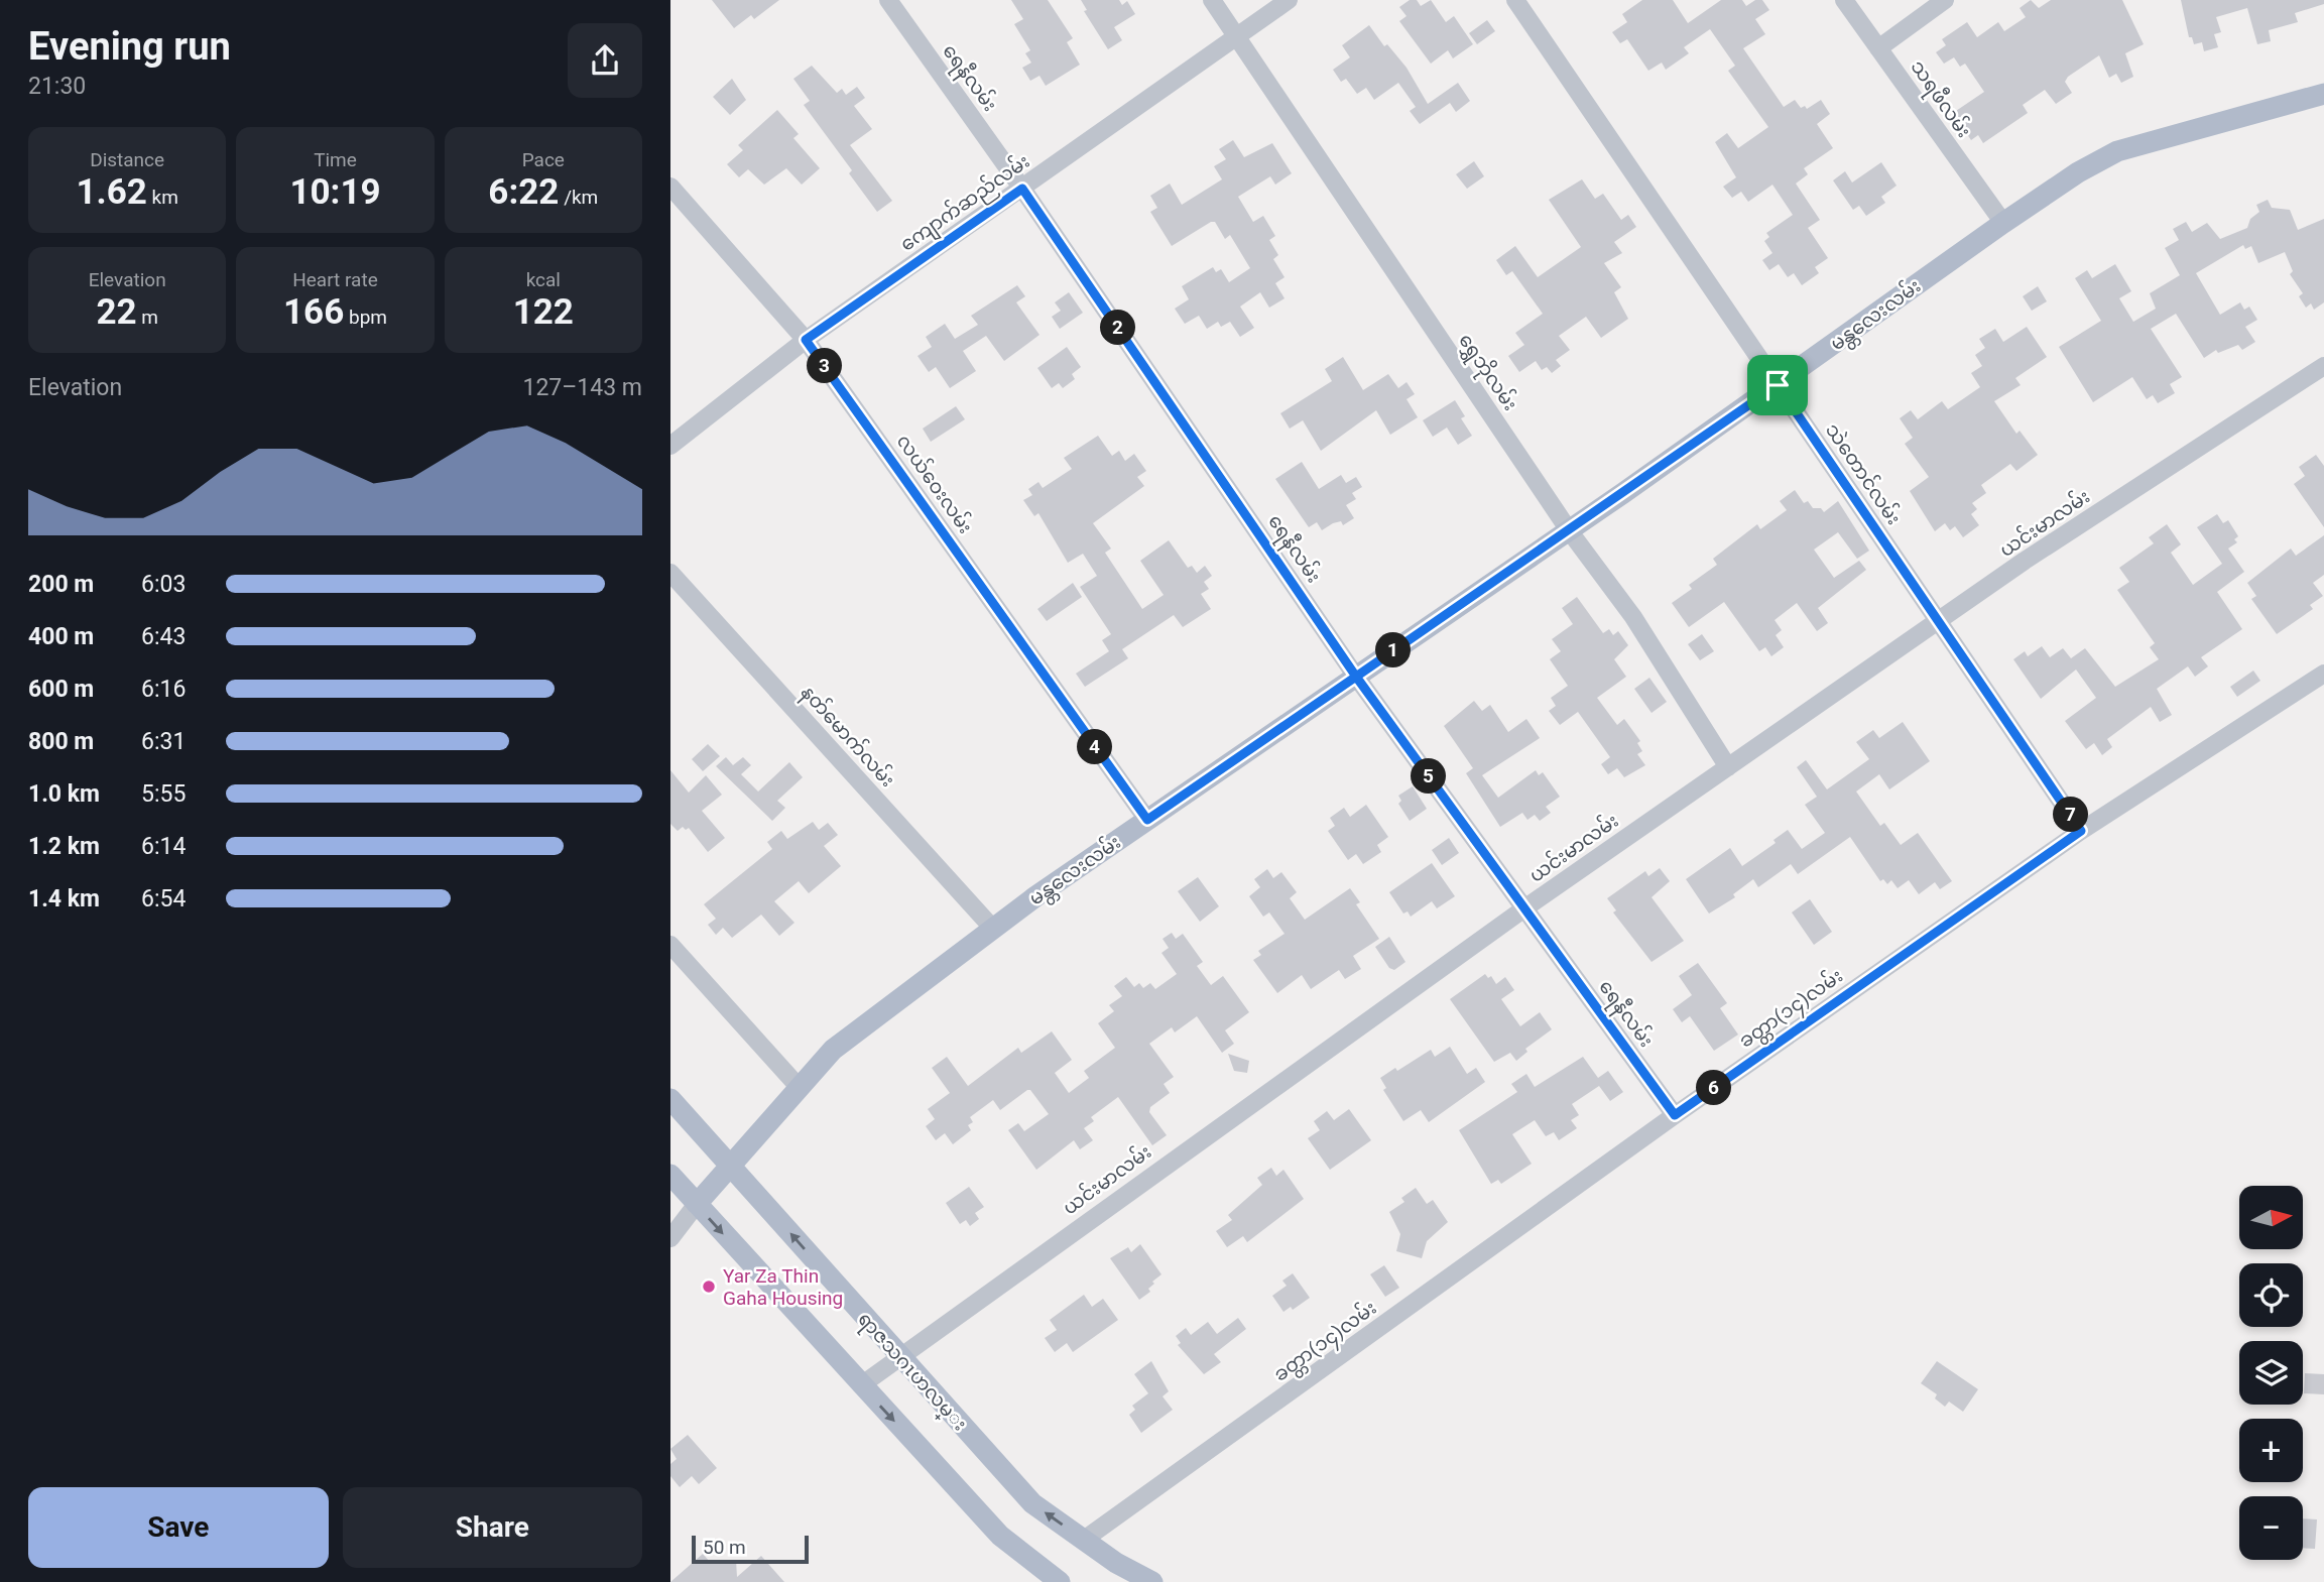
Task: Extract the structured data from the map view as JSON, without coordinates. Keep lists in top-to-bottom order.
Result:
{
  "streets": {
    "main road": ["မန္တလေးလမ်း", "ရာဇသဂၤဟလမ္း"],
    "street": [
      "ရေနီလမ်း",
      "သရဖီလမ်း",
      "ကျောက်ဆည်လမ်း",
      "ရွှေဘိုလမ်း",
      "သဲတောင်လမ်း",
      "လယ်ဝေးလမ်း",
      "ယင်းမာလမ်း",
      "နတ်မောက်လမ်း",
      "ခတ္တာ(၁၄)လမ်း"
    ]
  },
  "crossings": [
    ["ရေနီလမ်း", "ကျောက်ဆည်လမ်း"],
    ["ရေနီလမ်း", "မန္တလေးလမ်း"],
    ["ရေနီလမ်း", "ယင်းမာလမ်း"],
    ["ရေနီလမ်း", "ခတ္တာ(၁၄)လမ်း"],
    ["သရဖီလမ်း", "မန္တလေးလမ်း"],
    ["ကျောက်ဆည်လမ်း", "ရွှေဘိုလမ်း"],
    ["ကျောက်ဆည်လမ်း", "လယ်ဝေးလမ်း"],
    ["မန္တလေးလမ်း", "ရွှေဘိုလမ်း"],
    ["မန္တလေးလမ်း", "သဲတောင်လမ်း"],
    ["မန္တလေးလမ်း", "လယ်ဝေးလမ်း"],
    ["မန္တလေးလမ်း", "နတ်မောက်လမ်း"],
    ["မန္တလေးလမ်း", "ရာဇသဂၤဟလမ္း"],
    ["ရွှေဘိုလမ်း", "ယင်းမာလမ်း"],
    ["သဲတောင်လမ်း", "ယင်းမာလမ်း"],
    ["သဲတောင်လမ်း", "ခတ္တာ(၁၄)လမ်း"],
    ["ယင်းမာလမ်း", "ရာဇသဂၤဟလမ္း"],
    ["ခတ္တာ(၁၄)လမ်း", "ရာဇသဂၤဟလမ္း"]
  ],
  "places": ["Yar Za Thin Gaha Housing"],
  "scale_bar": "50 m",
  "north": "right",
  "page": {
    "heading": ["Evening run", "21:30"],
    "stats": [
      ["Distance", "1.62 km"],
      ["Time", "10:19"],
      ["Pace", "6:22 /km"],
      ["Elevation", "22 m"],
      ["Heart rate", "166 bpm"],
      ["kcal", "122"]
    ],
    "pins": [
      "2",
      "3",
      "1",
      "4",
      "5",
      "7",
      "6"
    ],
    "chart": ["Elevation", "127–143 m"],
    "list": [
      {
        "name": "200 m",
        "note": "6:03"
      },
      {
        "name": "400 m",
        "note": "6:43"
      },
      {
        "name": "600 m",
        "note": "6:16"
      },
      {
        "name": "800 m",
        "note": "6:31"
      },
      {
        "name": "1.0 km",
        "note": "5:55"
      },
      {
        "name": "1.2 km",
        "note": "6:14"
      },
      {
        "name": "1.4 km",
        "note": "6:54"
      }
    ],
    "map_buttons": ["+", "−"],
    "buttons": ["Save", "Share"],
    "scale": "50 m"
  }
}
